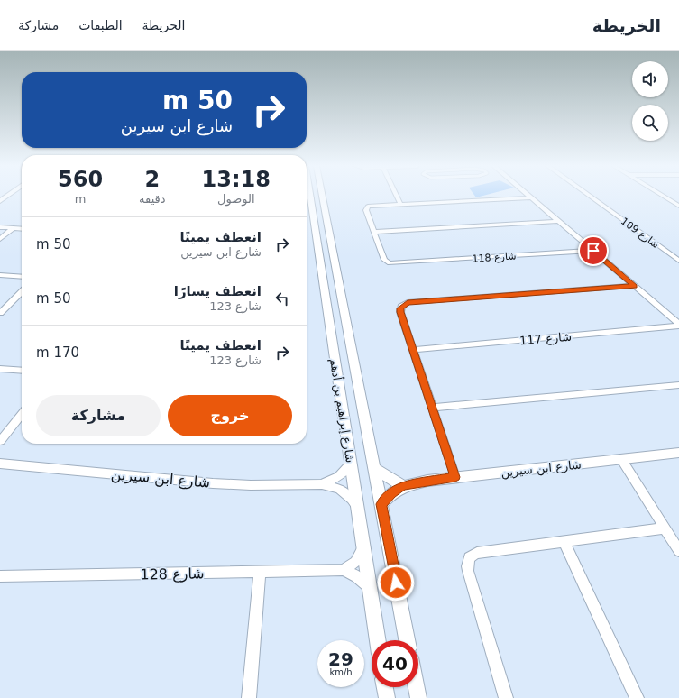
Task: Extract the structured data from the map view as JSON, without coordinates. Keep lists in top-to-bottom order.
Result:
{
  "streets": {
    "street": [
      "شارع 109",
      "شارع 118",
      "شارع 117",
      "شارع إبراهيم بن أدهم",
      "شارع ابن سيرين",
      "شارع 128"
    ]
  },
  "crossings": [
    ["شارع إبراهيم بن أدهم", "شارع ابن سيرين"],
    ["شارع إبراهيم بن أدهم", "شارع 128"]
  ],
  "page": {
    "header": "الخريطة",
    "nav": ["الخريطة", "الطبقات", "مشاركة"],
    "turn": ["50 m", "شارع ابن سيرين"],
    "eta": [
      "13:18",
      "الوصول",
      "2",
      "دقيقة",
      "560",
      "m"
    ],
    "list": [
      {
        "name": "انعطف يمينًا",
        "note": "شارع ابن سيرين",
        "value": "50 m"
      },
      {
        "name": "انعطف يسارًا",
        "note": "شارع 123",
        "value": "50 m"
      },
      {
        "name": "انعطف يمينًا",
        "note": "شارع 123",
        "value": "170 m"
      }
    ],
    "buttons": ["خروج", "مشاركة"],
    "speed": "29 km/h",
    "limit": "40"
  }
}
